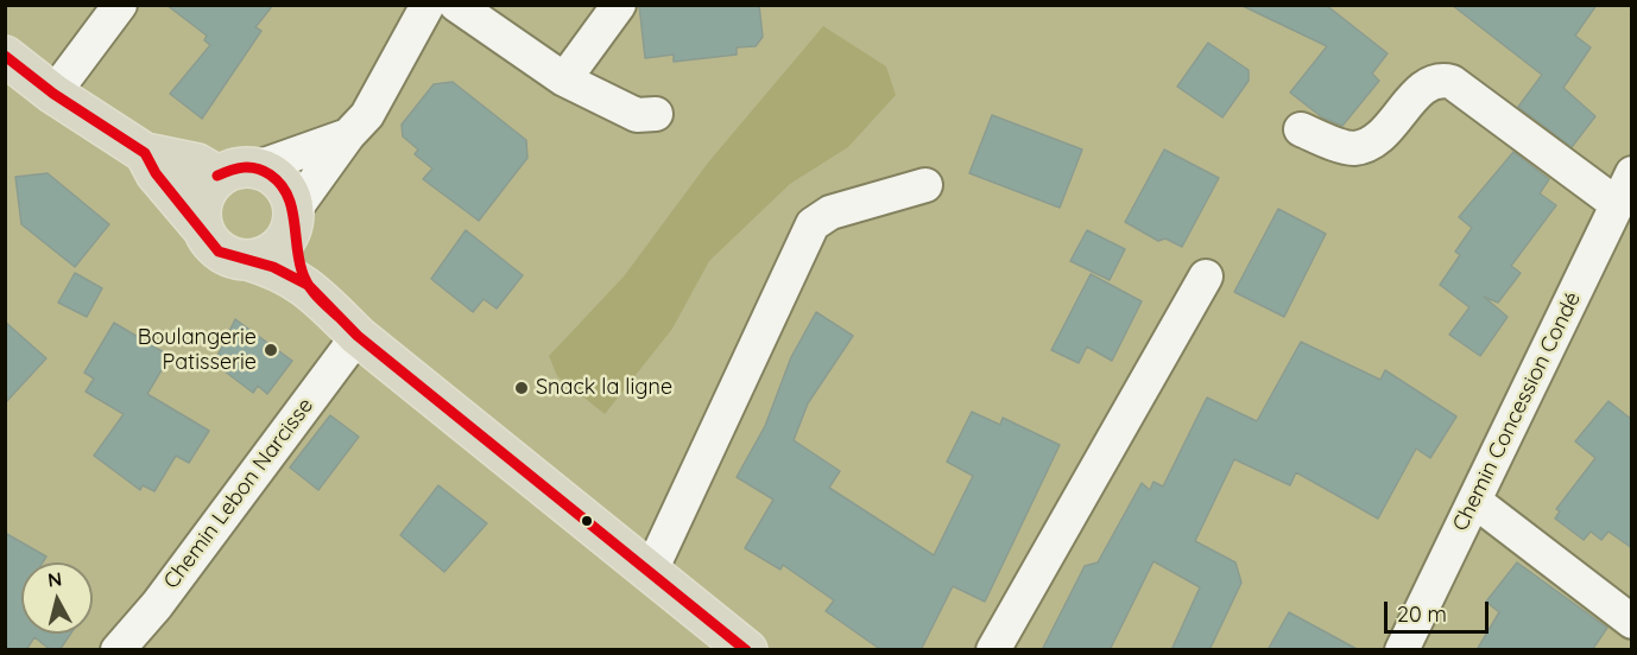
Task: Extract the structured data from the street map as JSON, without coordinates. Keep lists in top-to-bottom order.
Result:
{
  "streets": {
    "street": ["Chemin Concession Condé", "Chemin Lebon Narcisse"]
  },
  "places": ["Boulangerie Patisserie", "Snack la ligne"],
  "scale_bar": "20 m",
  "north": "top"
}
